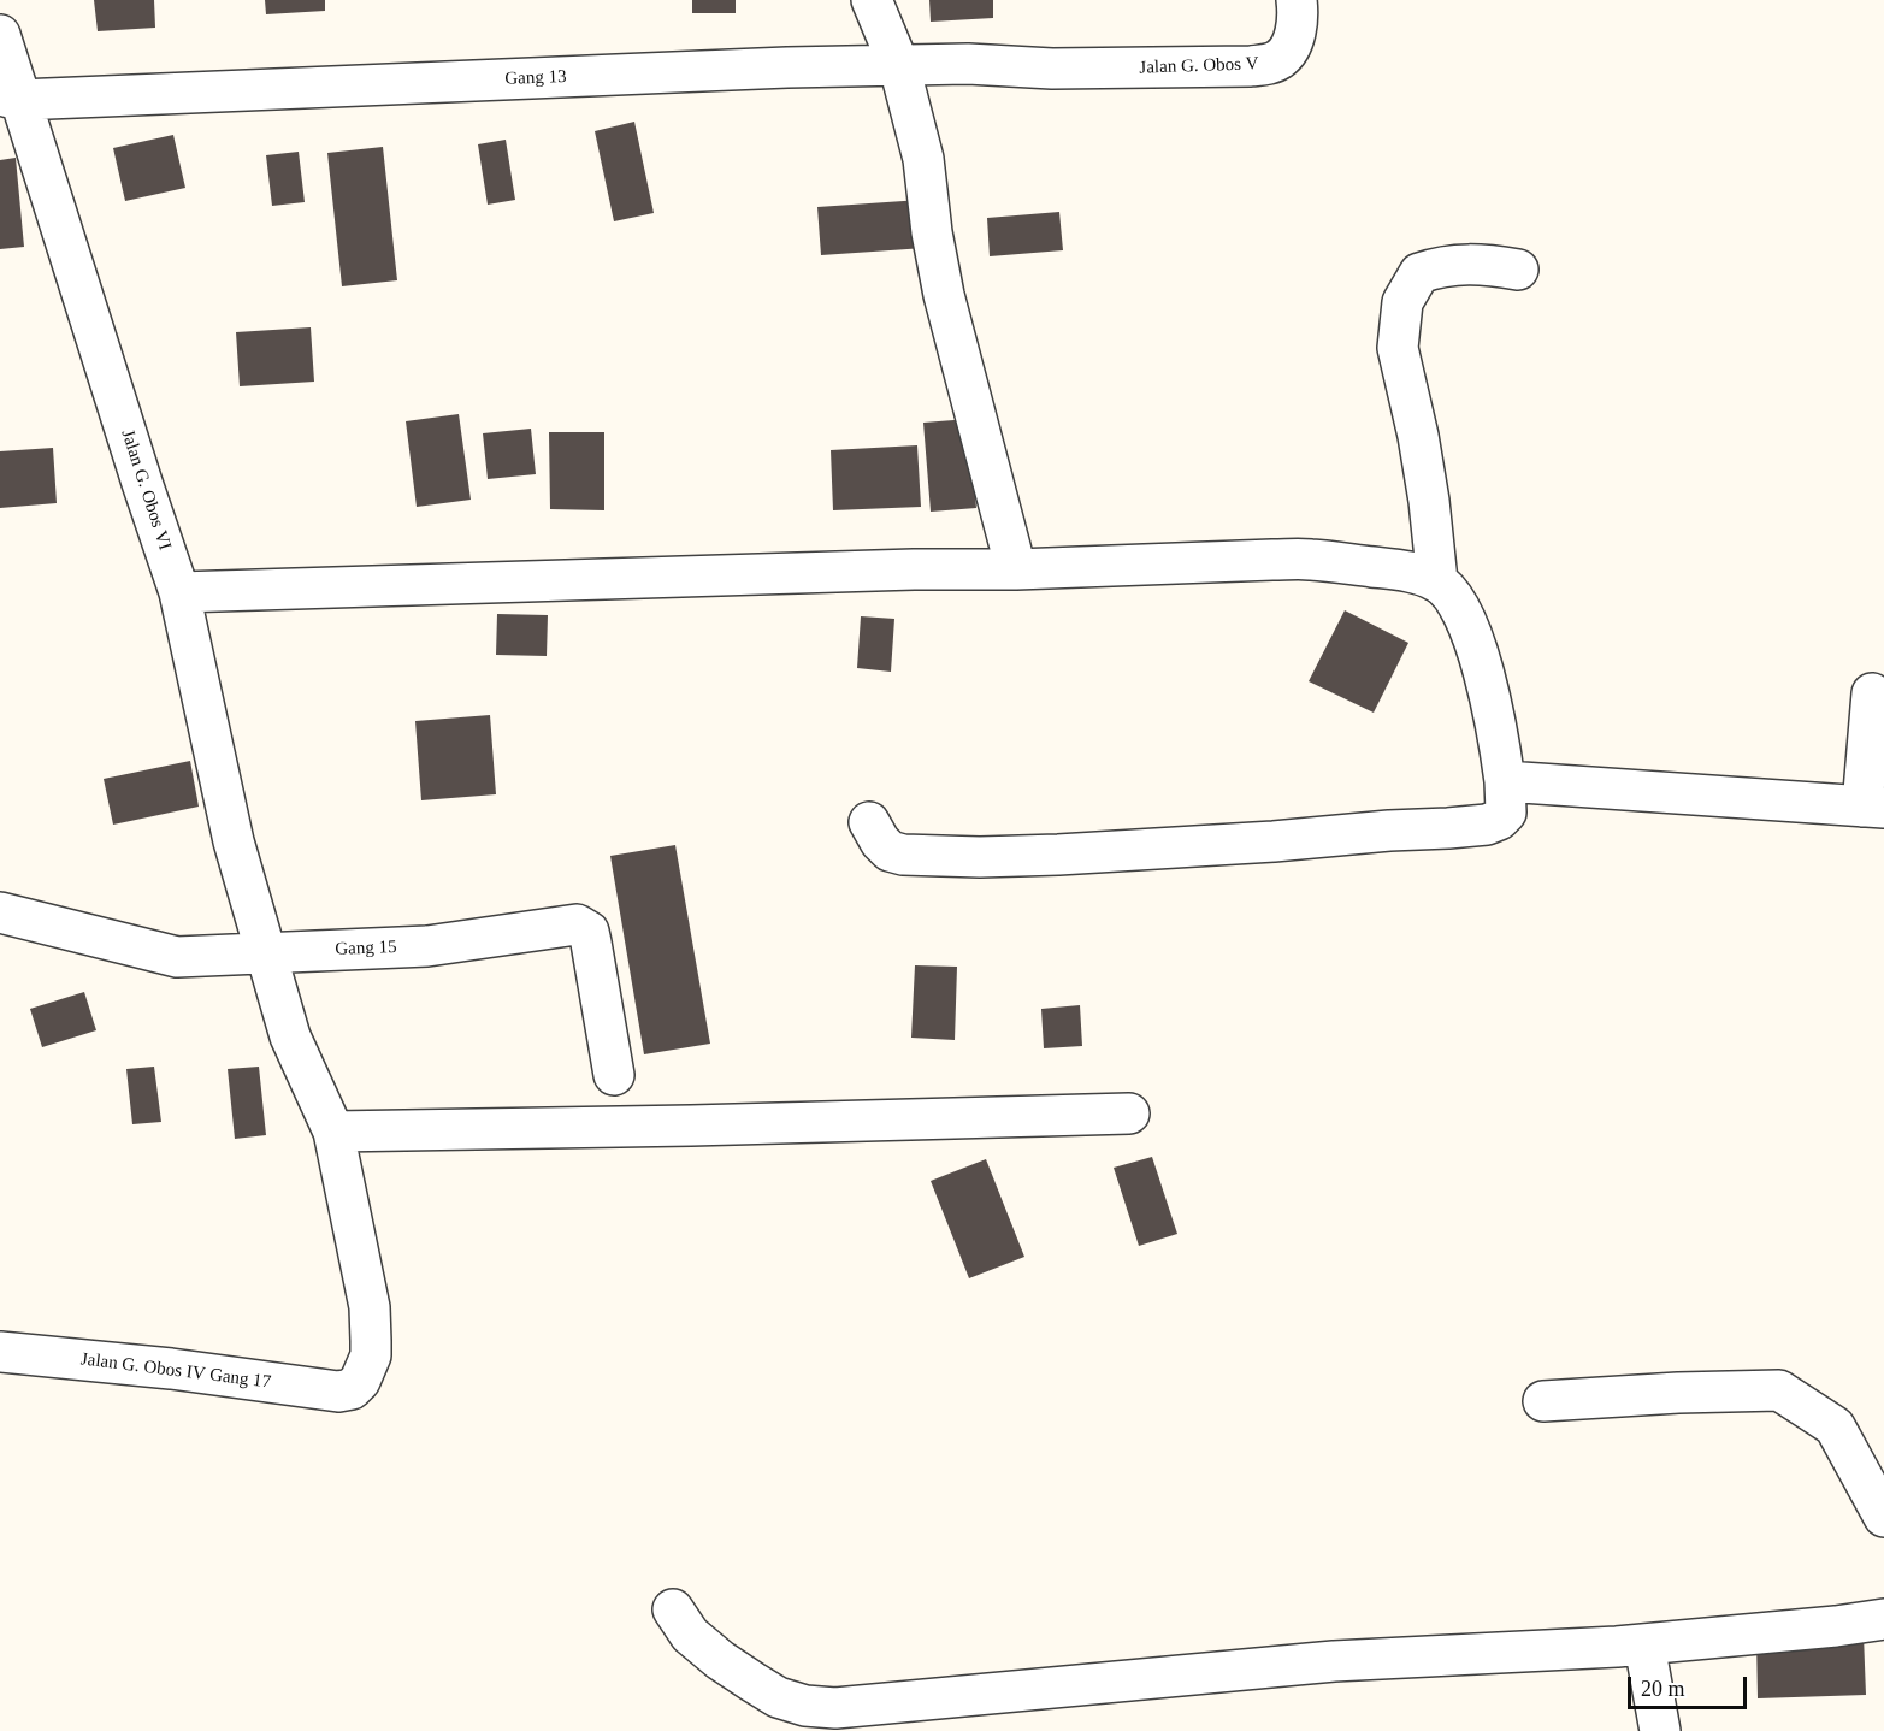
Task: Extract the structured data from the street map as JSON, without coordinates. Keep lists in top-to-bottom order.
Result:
{
  "streets": {
    "street": [
      "Jalan G. Obos V",
      "Gang 13",
      "Jalan G. Obos VI",
      "Gang 15",
      "Jalan G. Obos IV Gang 17"
    ]
  },
  "crossings": [
    ["Jalan G. Obos V", "Gang 13"],
    ["Gang 13", "Jalan G. Obos VI"],
    ["Jalan G. Obos VI", "Gang 15"],
    ["Jalan G. Obos VI", "Jalan G. Obos IV Gang 17"]
  ],
  "scale_bar": "20 m"
}
